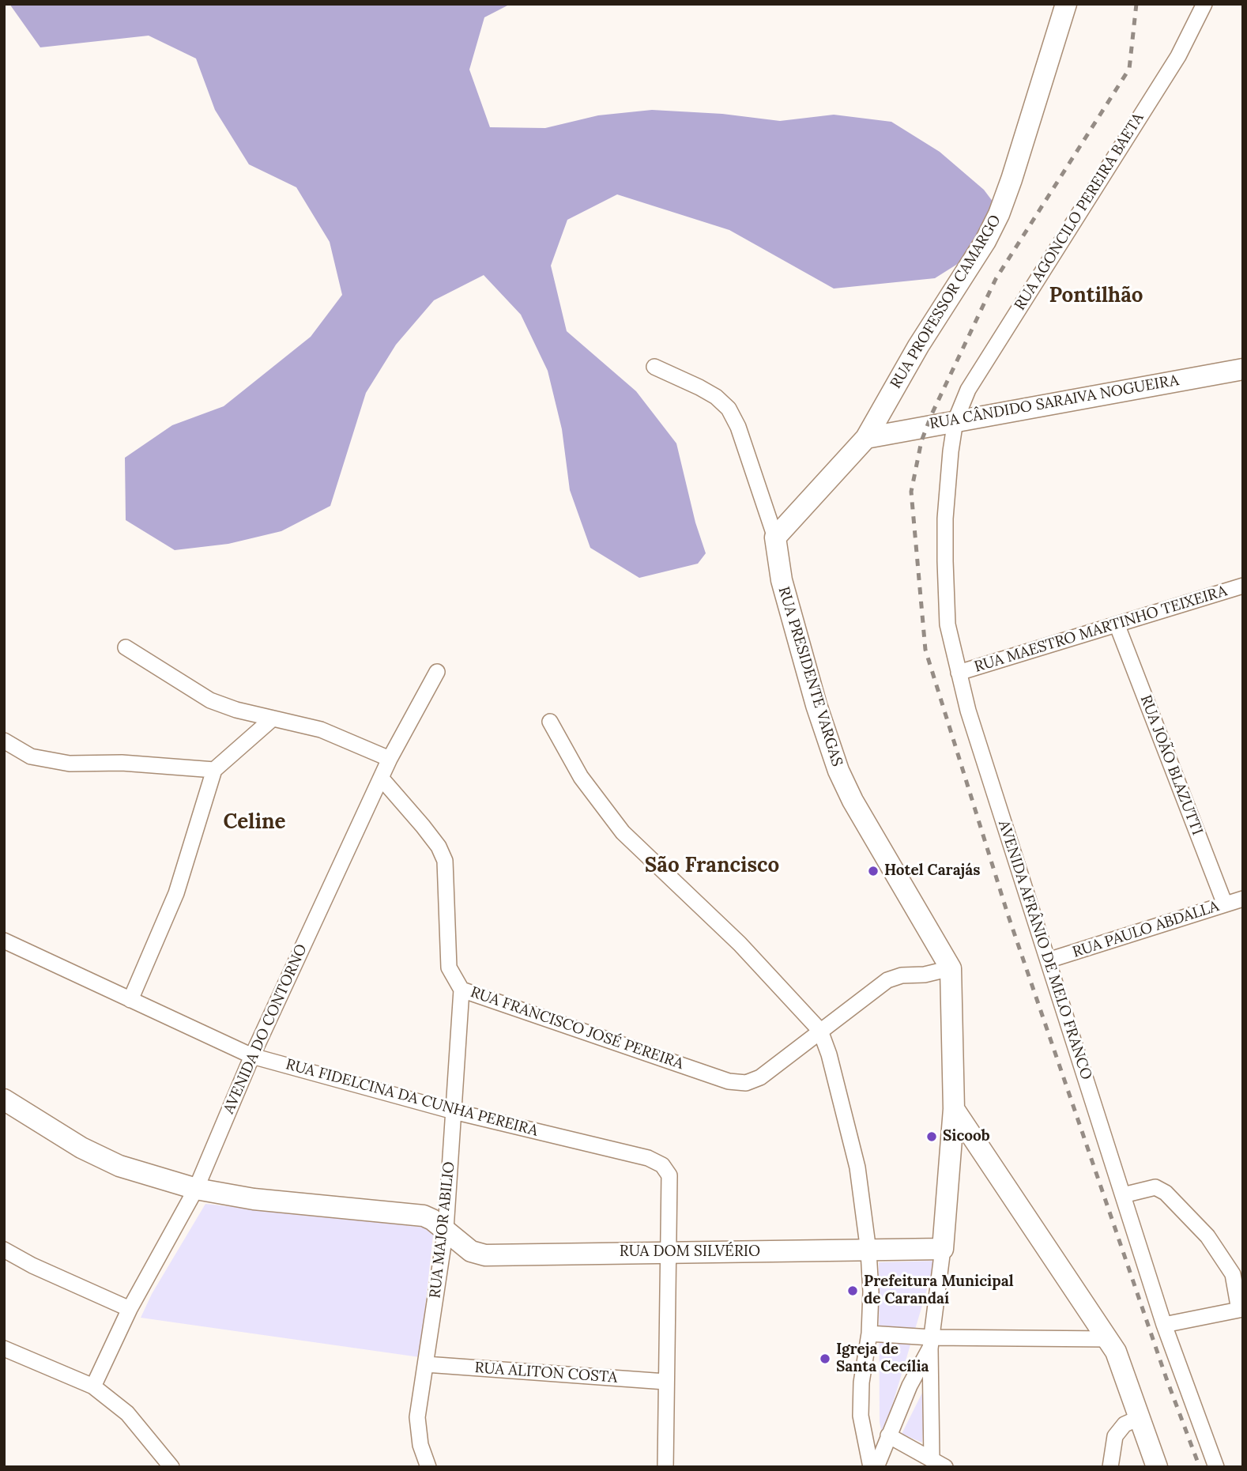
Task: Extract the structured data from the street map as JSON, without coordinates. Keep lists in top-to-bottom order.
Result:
{
  "streets": {
    "main road": [
      "RUA PROFESSOR CAMARGO",
      "RUA CÂNDIDO SARAIVA NOGUEIRA",
      "RUA PRESIDENTE VARGAS",
      "RUA DOM SILVÉRIO"
    ],
    "street": [
      "RUA AGONCILO PEREIRA BAETA",
      "RUA MAESTRO MARTINHO TEIXEIRA",
      "RUA JOÃO BLAZUTTI",
      "RUA PAULO ABDALLA",
      "AVENIDA AFRÂNIO DE MELO FRANCO",
      "RUA FRANCISCO JOSÉ PEREIRA",
      "AVENIDA DO CONTORNO",
      "RUA FIDELCINA DA CUNHA PEREIRA",
      "RUA MAJOR ABILIO",
      "RUA ALITON COSTA"
    ]
  },
  "crossings": [
    ["RUA AGONCILO PEREIRA BAETA", "RUA CÂNDIDO SARAIVA NOGUEIRA"],
    ["RUA AGONCILO PEREIRA BAETA", "AVENIDA AFRÂNIO DE MELO FRANCO"],
    ["RUA PROFESSOR CAMARGO", "RUA CÂNDIDO SARAIVA NOGUEIRA"],
    ["RUA PROFESSOR CAMARGO", "RUA PRESIDENTE VARGAS"],
    ["RUA CÂNDIDO SARAIVA NOGUEIRA", "AVENIDA AFRÂNIO DE MELO FRANCO"],
    ["RUA MAESTRO MARTINHO TEIXEIRA", "RUA JOÃO BLAZUTTI"],
    ["RUA MAESTRO MARTINHO TEIXEIRA", "AVENIDA AFRÂNIO DE MELO FRANCO"],
    ["RUA PRESIDENTE VARGAS", "RUA DOM SILVÉRIO"],
    ["RUA JOÃO BLAZUTTI", "RUA PAULO ABDALLA"],
    ["RUA PAULO ABDALLA", "AVENIDA AFRÂNIO DE MELO FRANCO"],
    ["RUA FRANCISCO JOSÉ PEREIRA", "AVENIDA DO CONTORNO"],
    ["RUA FRANCISCO JOSÉ PEREIRA", "RUA MAJOR ABILIO"],
    ["AVENIDA DO CONTORNO", "RUA FIDELCINA DA CUNHA PEREIRA"],
    ["AVENIDA DO CONTORNO", "RUA DOM SILVÉRIO"],
    ["RUA FIDELCINA DA CUNHA PEREIRA", "RUA MAJOR ABILIO"],
    ["RUA FIDELCINA DA CUNHA PEREIRA", "RUA DOM SILVÉRIO"],
    ["RUA MAJOR ABILIO", "RUA DOM SILVÉRIO"],
    ["RUA MAJOR ABILIO", "RUA ALITON COSTA"]
  ],
  "districts": ["Pontilhão", "Celine", "São Francisco"],
  "places": [
    "Hotel Carajás",
    "Sicoob",
    "Prefeitura Municipal de Carandaí",
    "Igreja de Santa Cecília"
  ]
}
